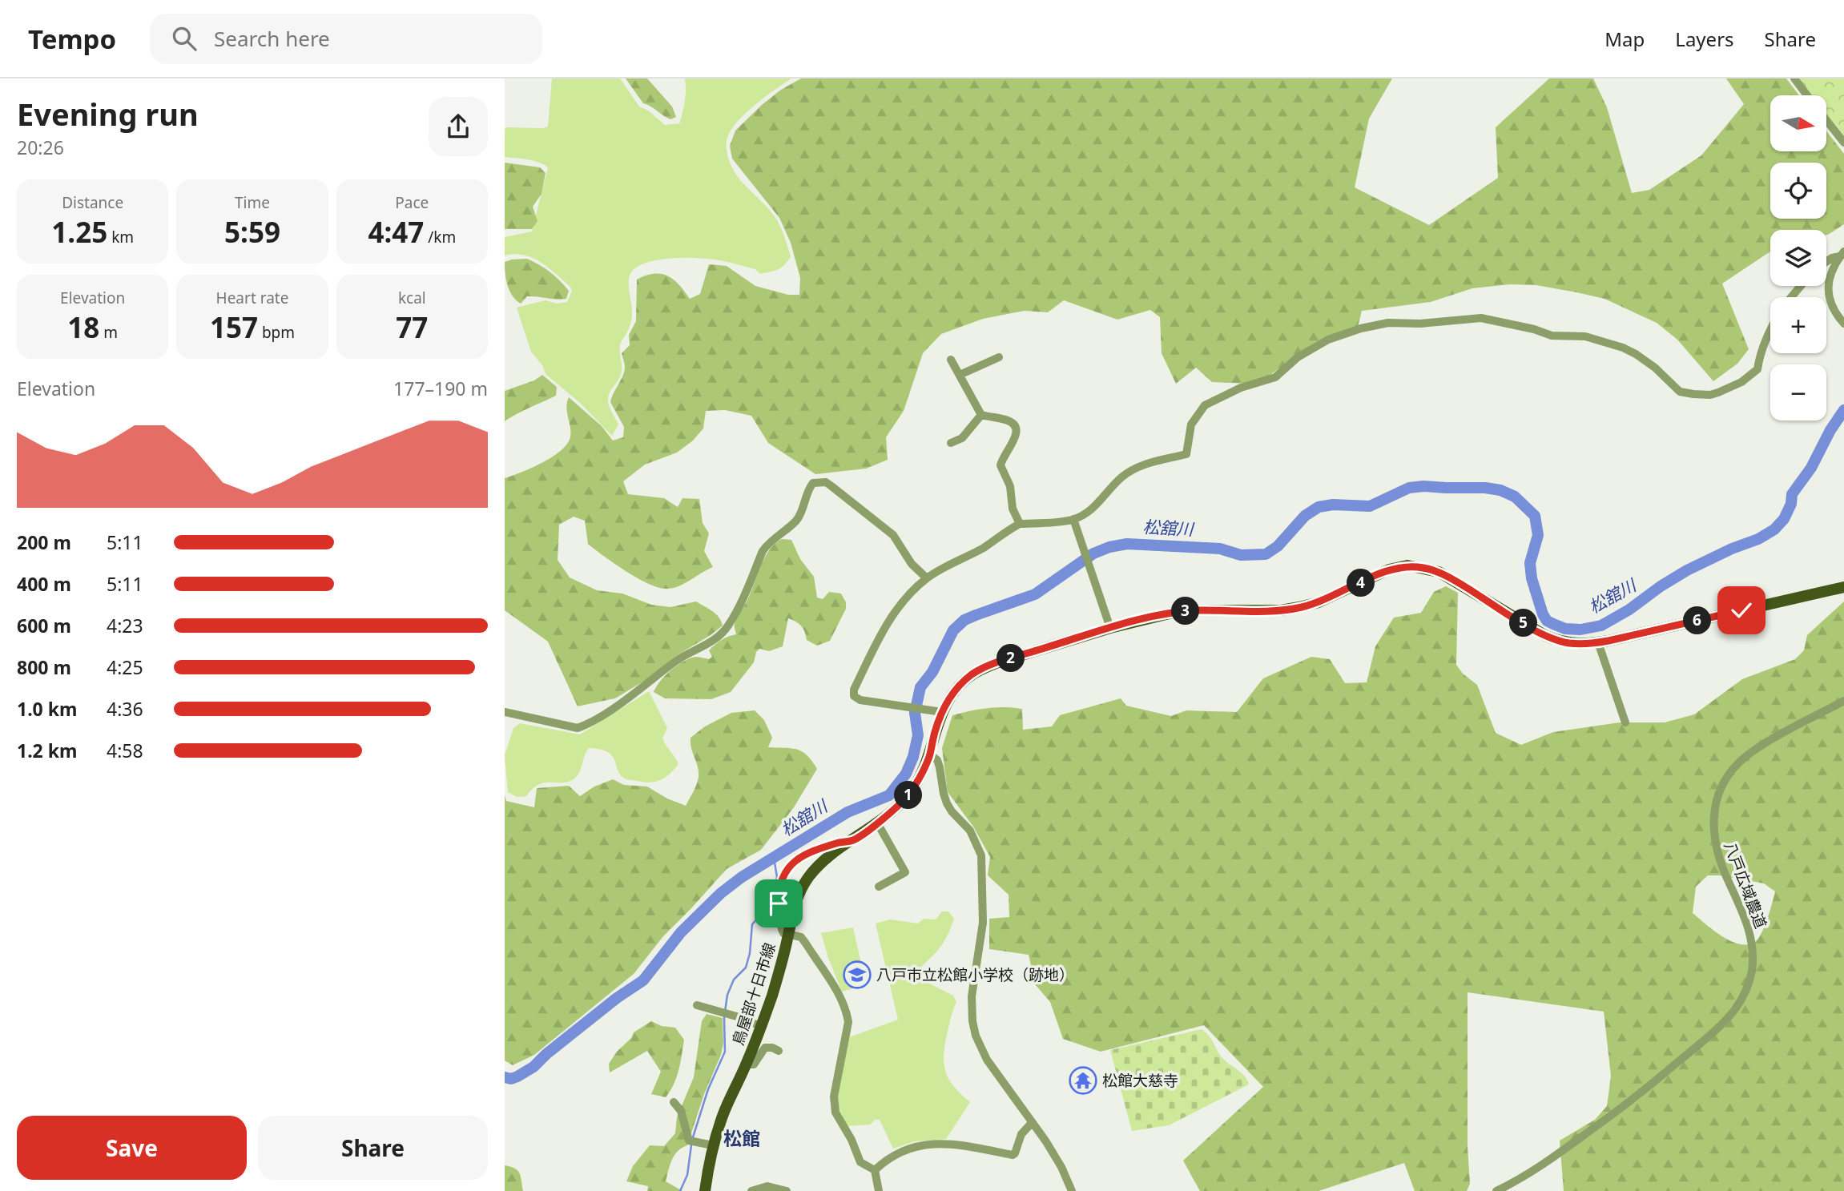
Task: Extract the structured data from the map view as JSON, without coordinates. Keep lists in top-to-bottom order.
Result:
{
  "streets": {
    "main road": ["鳥屋部十日市線"],
    "street": ["八戸広域農道"]
  },
  "districts": ["松館"],
  "water": ["松舘川"],
  "places": {
    "school or university": ["八戸市立松館小学校（跡地）"],
    "temple": ["松館大慈寺"]
  },
  "north": "right",
  "page": {
    "header": "Tempo",
    "search": "Search here",
    "nav": ["Map", "Layers", "Share"],
    "heading": ["Evening run", "20:26"],
    "map_buttons": ["+", "−"],
    "stats": [
      ["Distance", "1.25 km"],
      ["Time", "5:59"],
      ["Pace", "4:47 /km"],
      ["Elevation", "18 m"],
      ["Heart rate", "157 bpm"],
      ["kcal", "77"]
    ],
    "chart": ["Elevation", "177–190 m"],
    "list": [
      {
        "name": "200 m",
        "note": "5:11"
      },
      {
        "name": "400 m",
        "note": "5:11"
      },
      {
        "name": "600 m",
        "note": "4:23"
      },
      {
        "name": "800 m",
        "note": "4:25"
      },
      {
        "name": "1.0 km",
        "note": "4:36"
      },
      {
        "name": "1.2 km",
        "note": "4:58"
      }
    ],
    "pins": [
      "4",
      "3",
      "6",
      "5",
      "2",
      "1"
    ],
    "buttons": ["Save", "Share"]
  }
}
